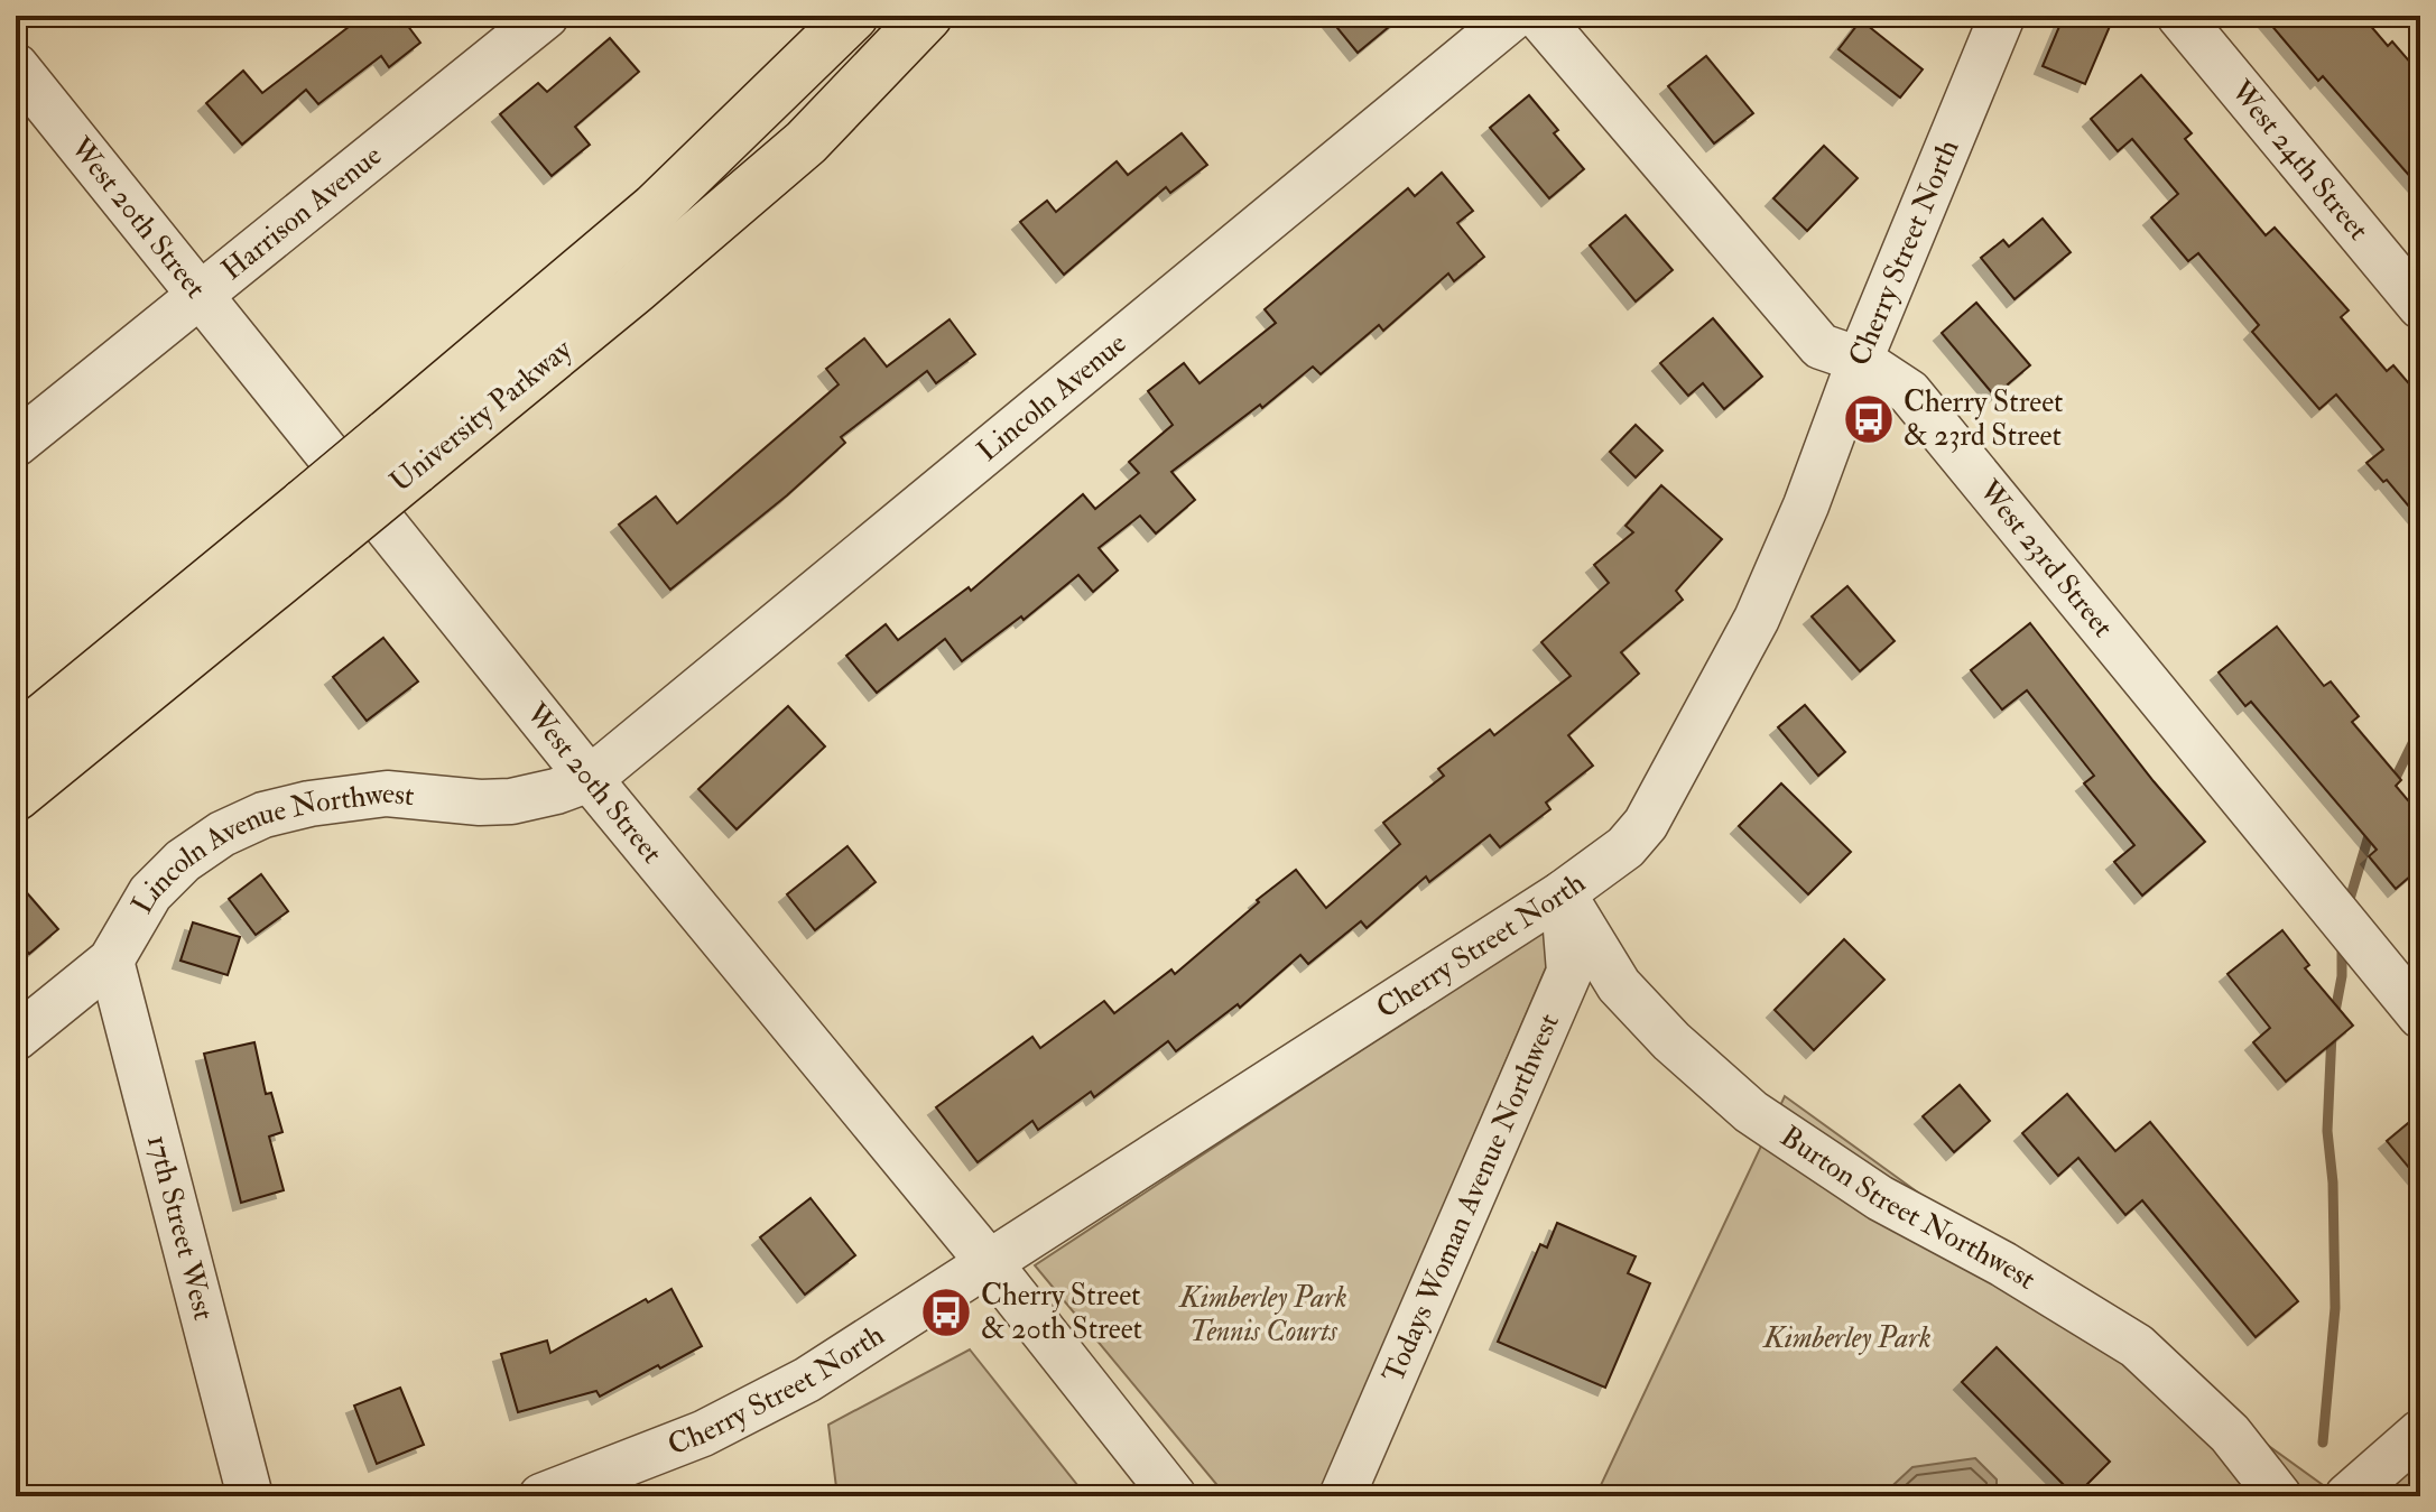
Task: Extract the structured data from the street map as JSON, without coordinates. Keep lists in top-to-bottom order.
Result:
{
  "streets": {
    "main road": ["University Parkway"],
    "street": [
      "West 24th Street",
      "Harrison Avenue",
      "West 20th Street",
      "Cherry Street North",
      "Lincoln Avenue",
      "West 23rd Street",
      "Lincoln Avenue Northwest",
      "Todays Woman Avenue Northwest",
      "Burton Street Northwest",
      "17th Street West"
    ]
  },
  "crossings": [
    ["Harrison Avenue", "West 20th Street"],
    ["West 20th Street", "Cherry Street North"],
    ["West 20th Street", "Lincoln Avenue"],
    ["West 20th Street", "Lincoln Avenue Northwest"],
    ["Cherry Street North", "West 23rd Street"],
    ["Cherry Street North", "Todays Woman Avenue Northwest"],
    ["Cherry Street North", "Burton Street Northwest"],
    ["Lincoln Avenue", "Lincoln Avenue Northwest"],
    ["Lincoln Avenue Northwest", "17th Street West"],
    ["Todays Woman Avenue Northwest", "Burton Street Northwest"]
  ],
  "parks": ["Kimberley Park Tennis Courts", "Kimberley Park"],
  "places": {
    "bus stop": ["Cherry Street & 23rd Street", "Cherry Street & 20th Street"]
  }
}
